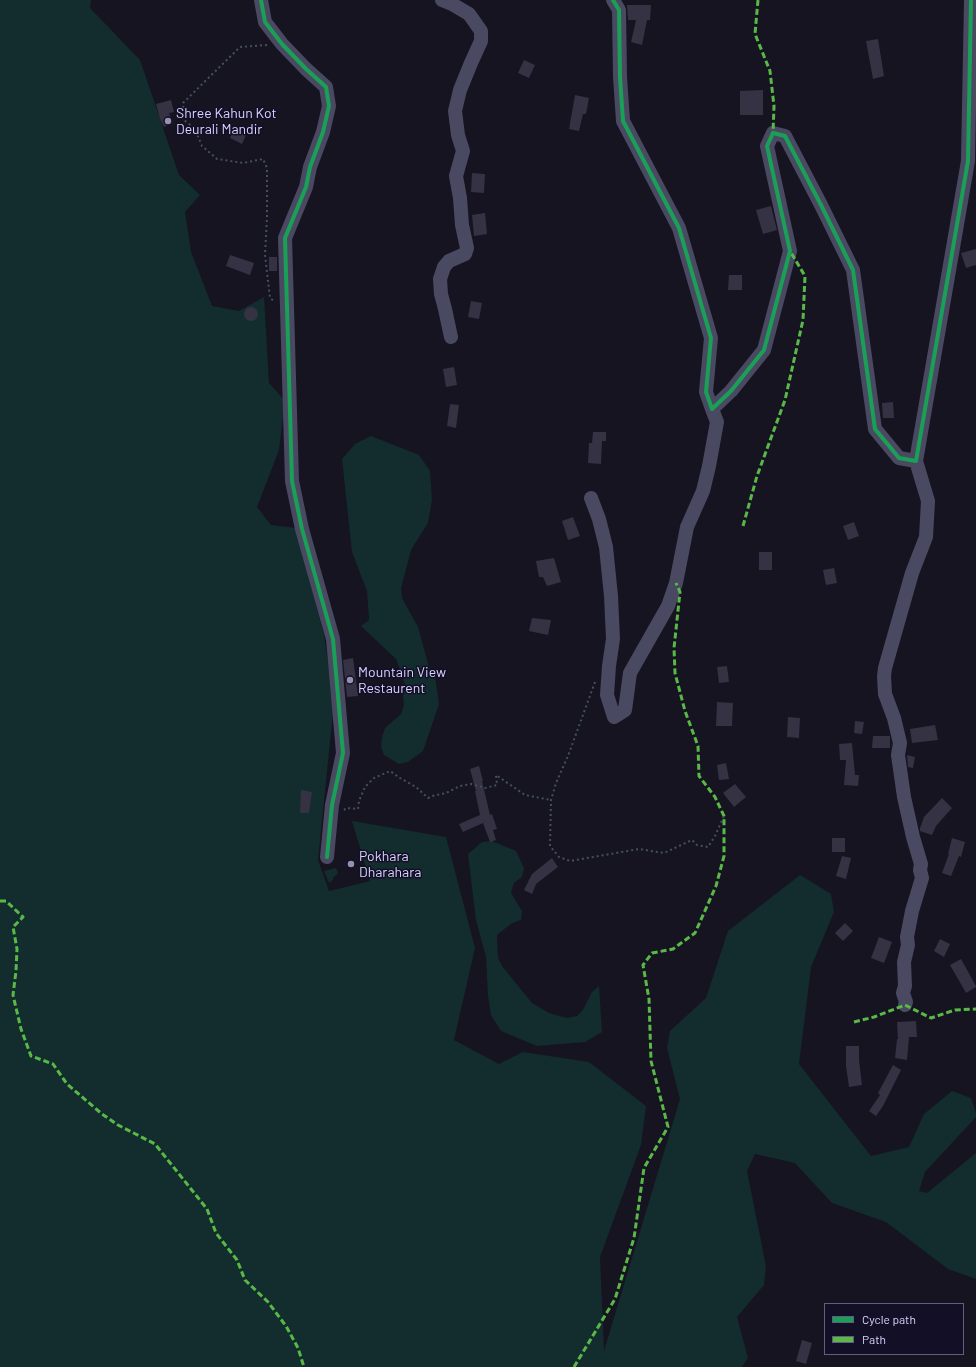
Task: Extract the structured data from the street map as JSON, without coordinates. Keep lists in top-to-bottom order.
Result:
{
  "places": ["Shree Kahun Kot Deurali Mandir", "Mountain View Restaurent", "Pokhara Dharahara"],
  "legend": ["Cycle path", "Path"]
}
